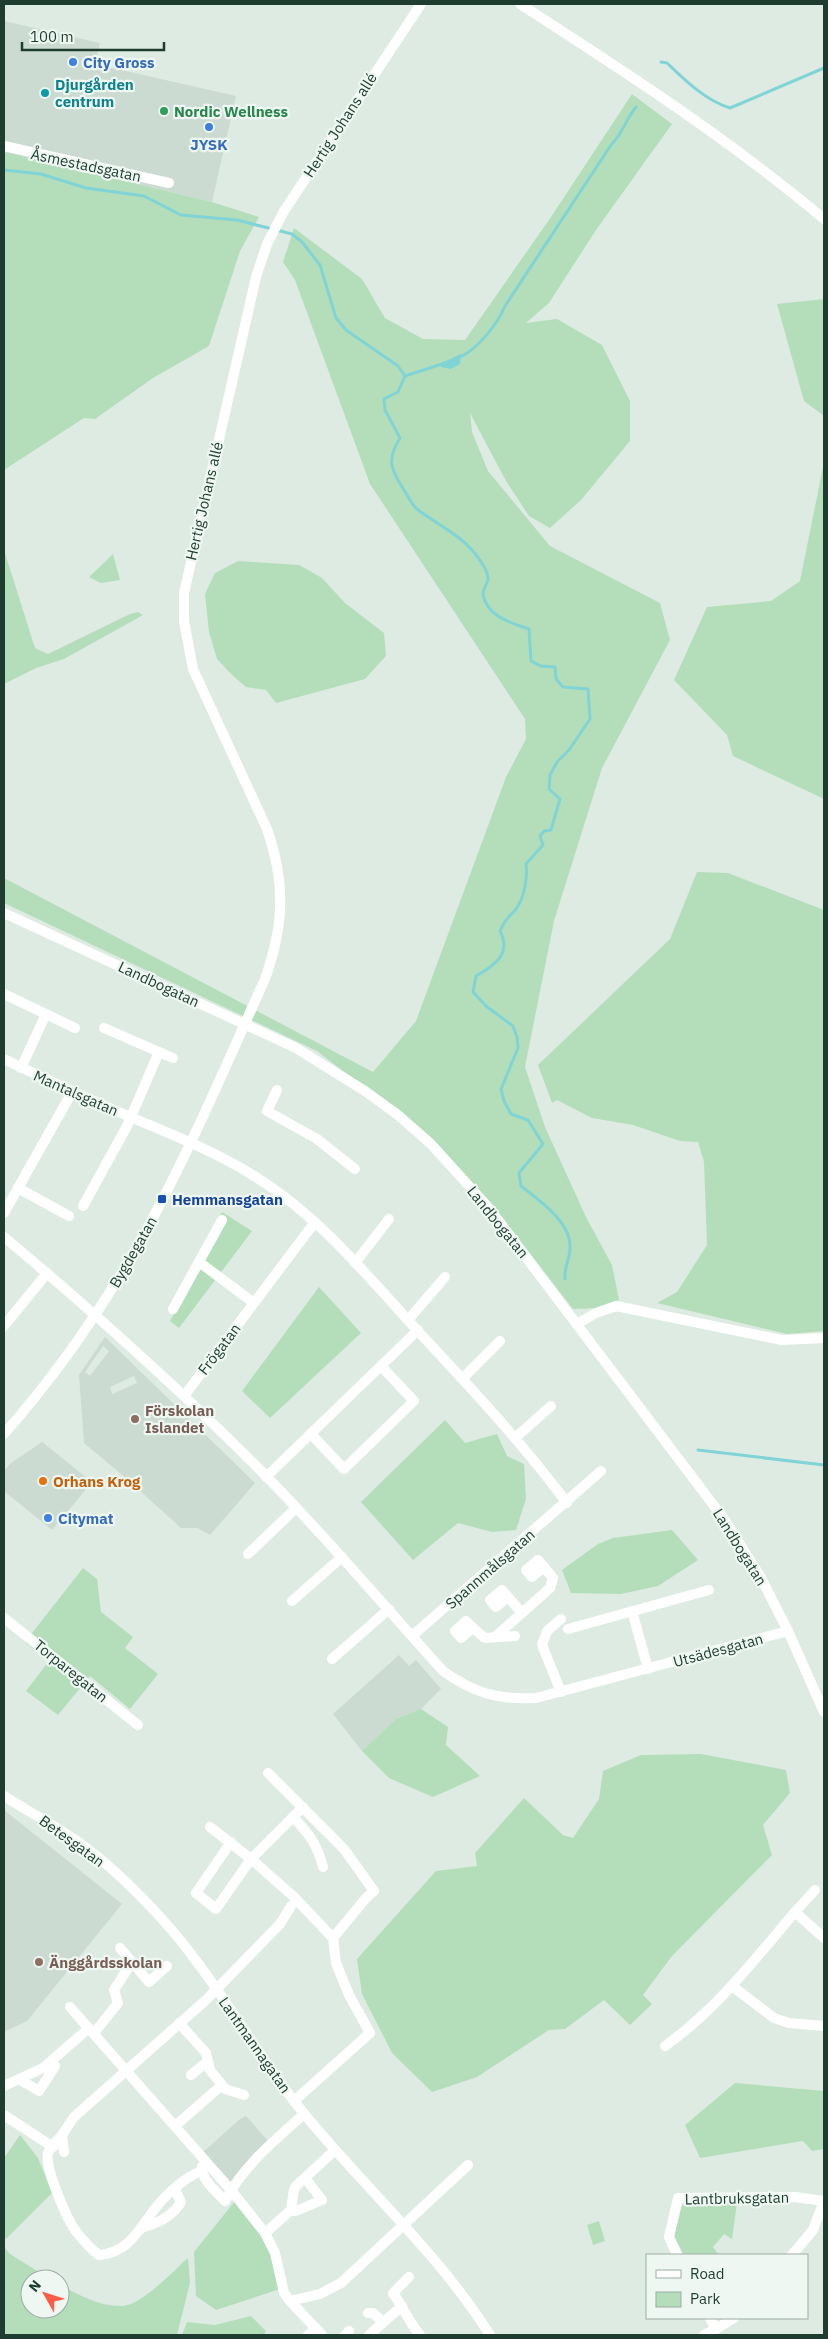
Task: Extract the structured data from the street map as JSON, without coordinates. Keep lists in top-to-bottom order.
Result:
{
  "streets": {
    "street": [
      "Hertig Johans allé",
      "Åsmestadsgatan",
      "Landbogatan",
      "Mantalsgatan",
      "Bygdegatan",
      "Frögatan",
      "Spannmålsgatan",
      "Utsädesgatan",
      "Torparegatan",
      "Betesgatan",
      "Lantmannagatan",
      "Lantbruksgatan"
    ]
  },
  "crossings": [
    ["Hertig Johans allé", "Landbogatan"],
    ["Hertig Johans allé", "Bygdegatan"],
    ["Landbogatan", "Bygdegatan"],
    ["Landbogatan", "Utsädesgatan"],
    ["Mantalsgatan", "Bygdegatan"],
    ["Bygdegatan", "Utsädesgatan"],
    ["Frögatan", "Utsädesgatan"],
    ["Spannmålsgatan", "Utsädesgatan"],
    ["Betesgatan", "Lantmannagatan"]
  ],
  "places": {
    "other": [
      "City Gross",
      "Djurgården centrum",
      "Nordic Wellness",
      "JYSK",
      "Förskolan Islandet",
      "Orhans Krog",
      "Citymat",
      "Änggårdsskolan"
    ],
    "transit": ["Hemmansgatan"]
  },
  "legend": ["Road", "Park"],
  "scale_bar": "100 m",
  "north": "top left"
}
